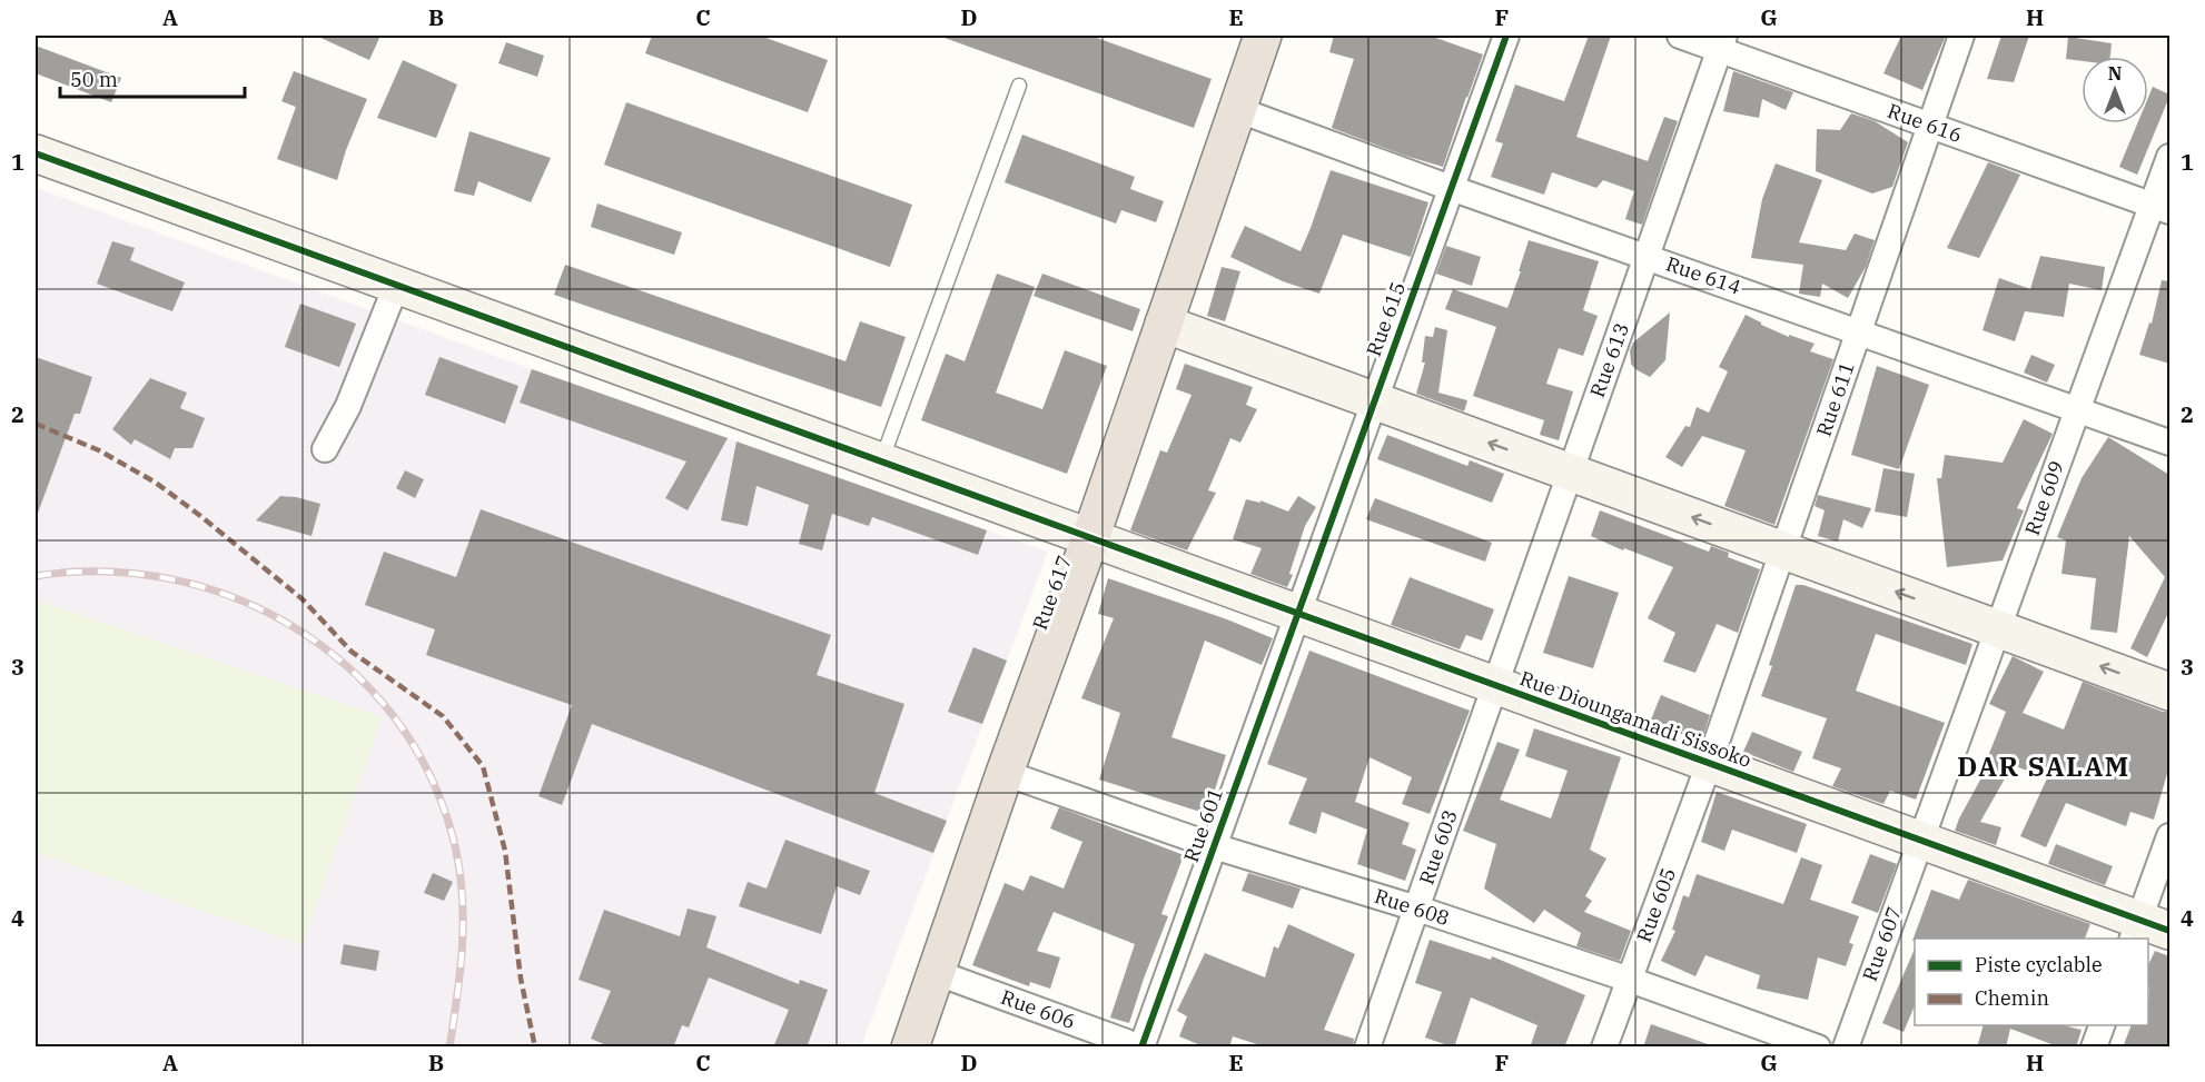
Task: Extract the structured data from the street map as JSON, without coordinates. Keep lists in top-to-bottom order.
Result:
{
  "streets": {
    "highway": ["Rue 617"],
    "street": [
      "Rue 616",
      "Rue 614",
      "Rue 615",
      "Rue 613",
      "Rue 611",
      "Rue 609",
      "Rue Dioungamadi Sissoko",
      "Rue 601",
      "Rue 603",
      "Rue 605",
      "Rue 608",
      "Rue 607",
      "Rue 606"
    ]
  },
  "crossings": [
    ["Rue 616", "Rue 613"],
    ["Rue 616", "Rue 611"],
    ["Rue 616", "Rue 609"],
    ["Rue 614", "Rue 615"],
    ["Rue 614", "Rue 613"],
    ["Rue 614", "Rue 611"],
    ["Rue 614", "Rue 609"],
    ["Rue 614", "Rue 617"],
    ["Rue 615", "Rue Dioungamadi Sissoko"],
    ["Rue 615", "Rue 601"],
    ["Rue 613", "Rue Dioungamadi Sissoko"],
    ["Rue 613", "Rue 603"],
    ["Rue 611", "Rue Dioungamadi Sissoko"],
    ["Rue 611", "Rue 605"],
    ["Rue 609", "Rue Dioungamadi Sissoko"],
    ["Rue 609", "Rue 607"],
    ["Rue 617", "Rue Dioungamadi Sissoko"],
    ["Rue 617", "Rue 608"],
    ["Rue 617", "Rue 606"],
    ["Rue Dioungamadi Sissoko", "Rue 601"],
    ["Rue Dioungamadi Sissoko", "Rue 603"],
    ["Rue Dioungamadi Sissoko", "Rue 605"],
    ["Rue Dioungamadi Sissoko", "Rue 607"],
    ["Rue 601", "Rue 608"],
    ["Rue 601", "Rue 606"],
    ["Rue 603", "Rue 608"],
    ["Rue 605", "Rue 608"]
  ],
  "districts": ["DAR SALAM"],
  "legend": ["Piste cyclable", "Chemin"],
  "scale_bar": "50 m",
  "north": "top",
  "grid": {
    "columns": [
      "A",
      "B",
      "C",
      "D",
      "E",
      "F",
      "G",
      "H"
    ],
    "rows": [
      "1",
      "2",
      "3",
      "4"
    ]
  }
}
